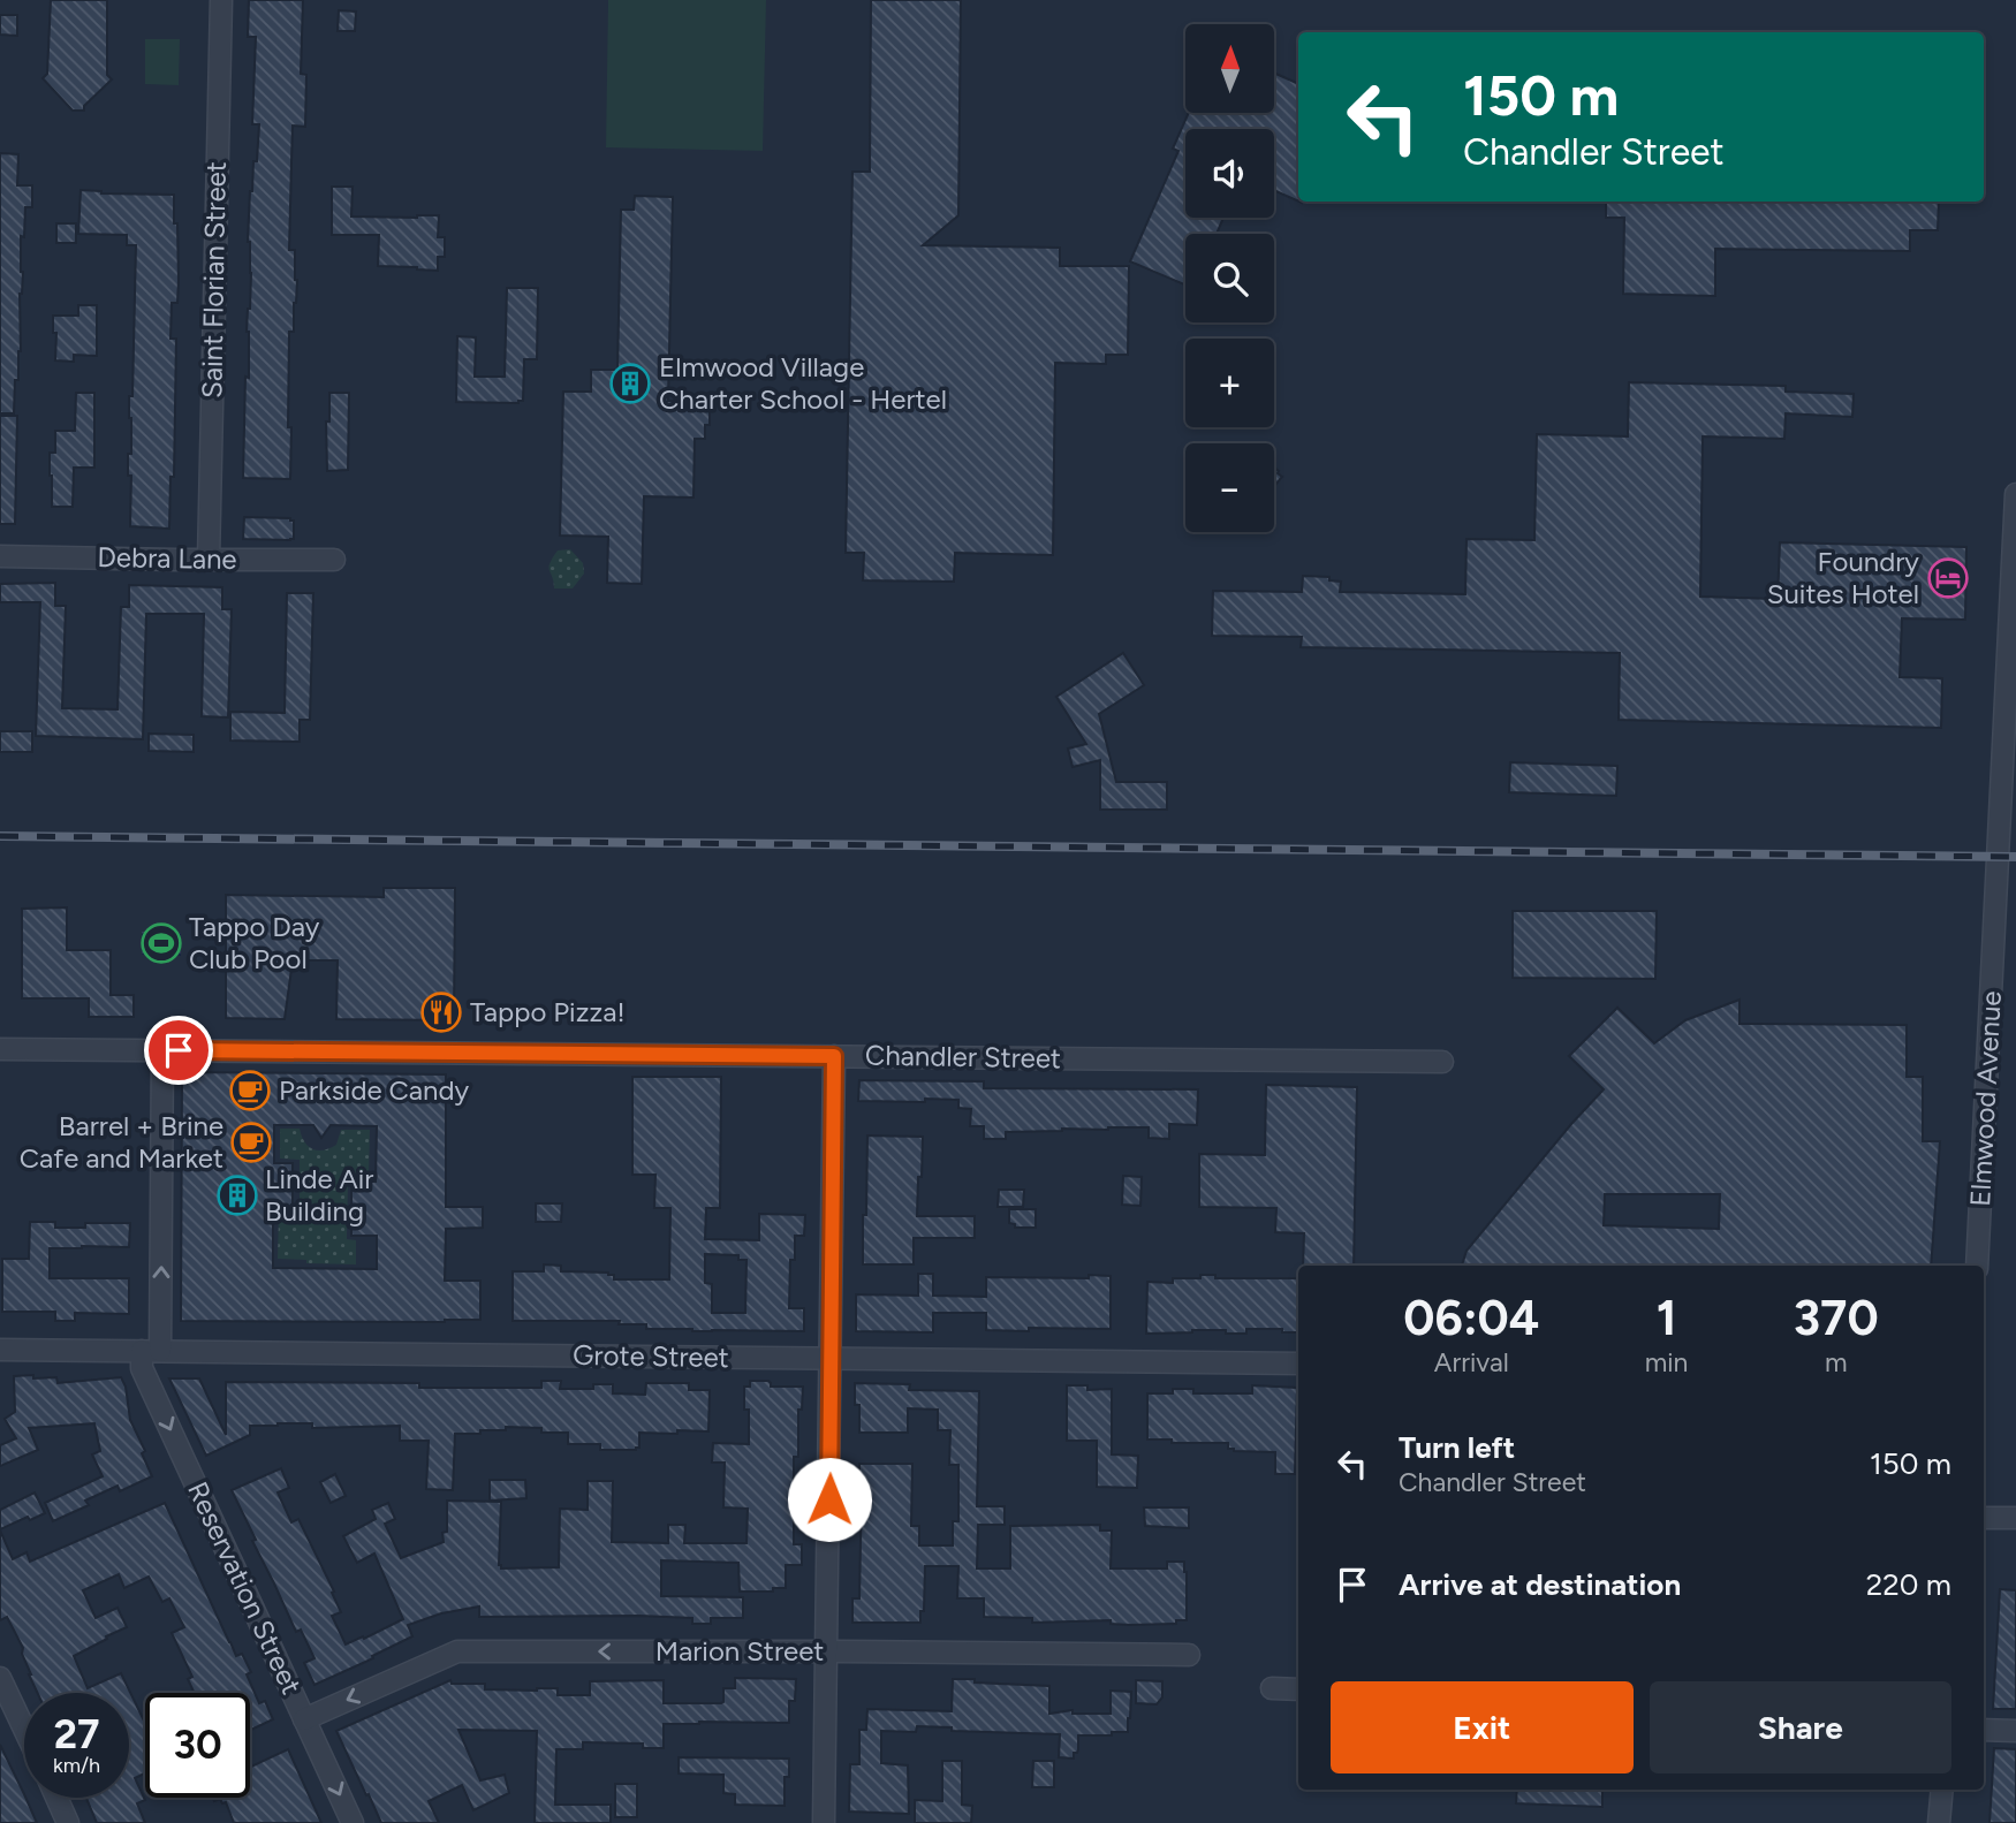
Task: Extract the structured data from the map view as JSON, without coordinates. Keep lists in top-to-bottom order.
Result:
{
  "streets": {
    "street": [
      "Saint Florian Street",
      "Debra Lane",
      "Chandler Street",
      "Elmwood Avenue",
      "Grote Street",
      "Reservation Street",
      "Marion Street"
    ]
  },
  "crossings": [
    ["Saint Florian Street", "Debra Lane"],
    ["Chandler Street", "Reservation Street"],
    ["Grote Street", "Reservation Street"],
    ["Reservation Street", "Marion Street"]
  ],
  "one_way": ["Marion Street"],
  "places": {
    "building": ["Elmwood Village Charter School - Hertel", "Linde Air Building"],
    "hotel": ["Foundry Suites Hotel"],
    "sports": ["Tappo Day Club Pool"],
    "restaurant": ["Tappo Pizza!"],
    "cafe": ["Parkside Candy", "Barrel + Brine Cafe and Market"]
  },
  "north": "top",
  "page": {
    "map_buttons": ["+", "−"],
    "turn": ["150 m", "Chandler Street"],
    "eta": [
      "06:04",
      "Arrival",
      "1",
      "min",
      "370",
      "m"
    ],
    "list": [
      {
        "name": "Turn left",
        "note": "Chandler Street",
        "value": "150 m"
      },
      {
        "name": "Arrive at destination",
        "value": "220 m"
      }
    ],
    "buttons": ["Exit", "Share"],
    "speed": "27 km/h",
    "limit": "30"
  }
}
